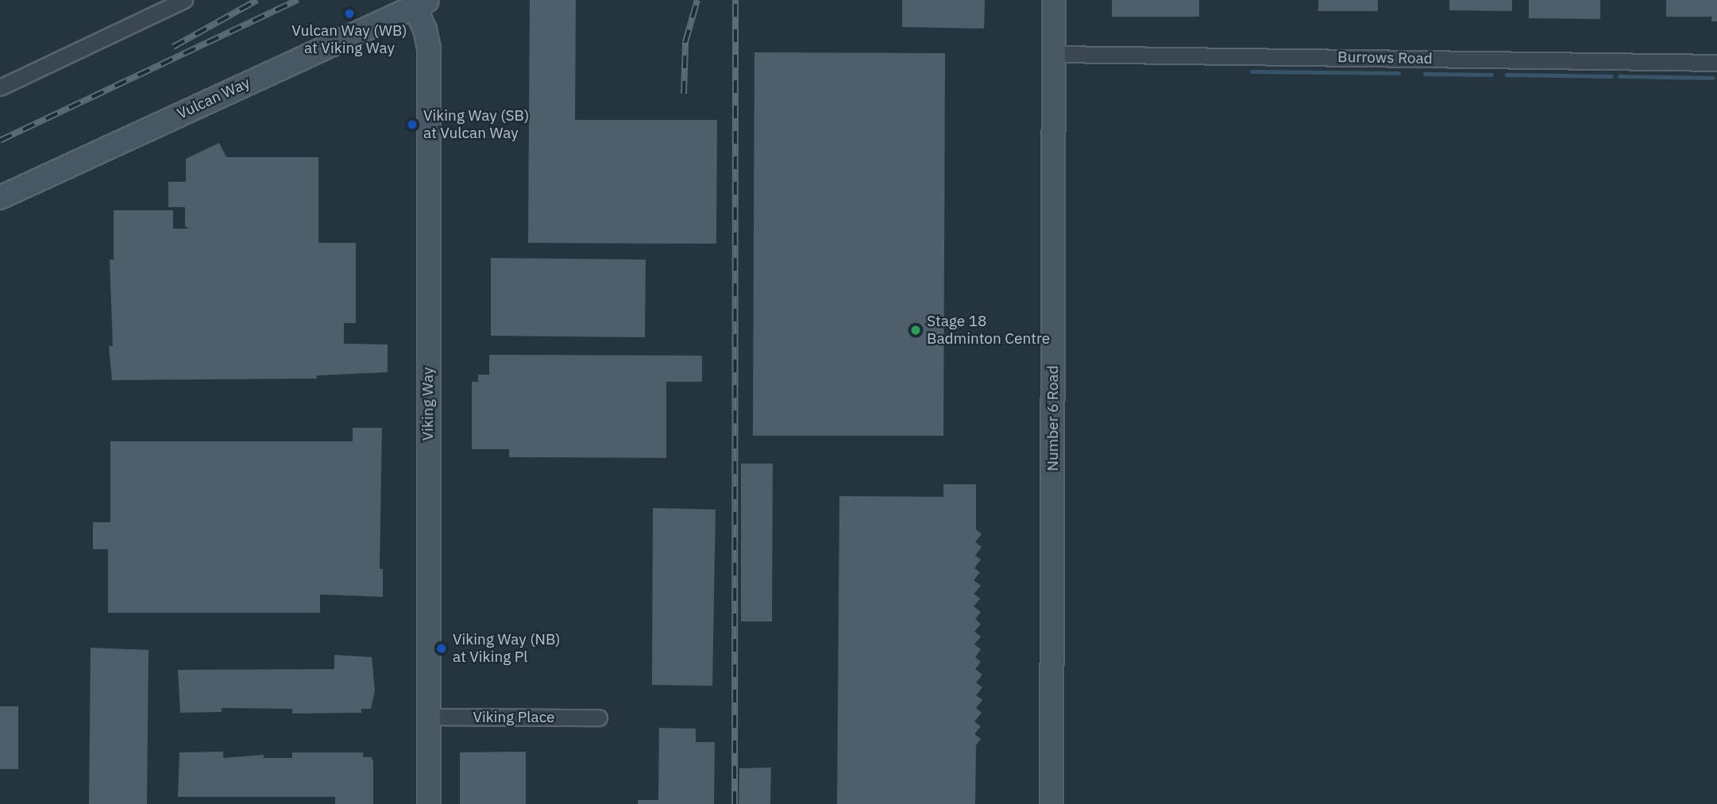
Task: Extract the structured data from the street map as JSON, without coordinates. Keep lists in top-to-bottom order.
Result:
{
  "streets": {
    "street": [
      "Burrows Road",
      "Vulcan Way",
      "Viking Way",
      "Number 6 Road",
      "Viking Place"
    ]
  },
  "crossings": [
    ["Burrows Road", "Number 6 Road"],
    ["Vulcan Way", "Viking Way"],
    ["Viking Way", "Viking Place"]
  ],
  "places": [
    "Vulcan Way (WB) at Viking Way",
    "Viking Way (SB) at Vulcan Way",
    "Stage 18 Badminton Centre",
    "Viking Way (NB) at Viking Pl"
  ]
}
